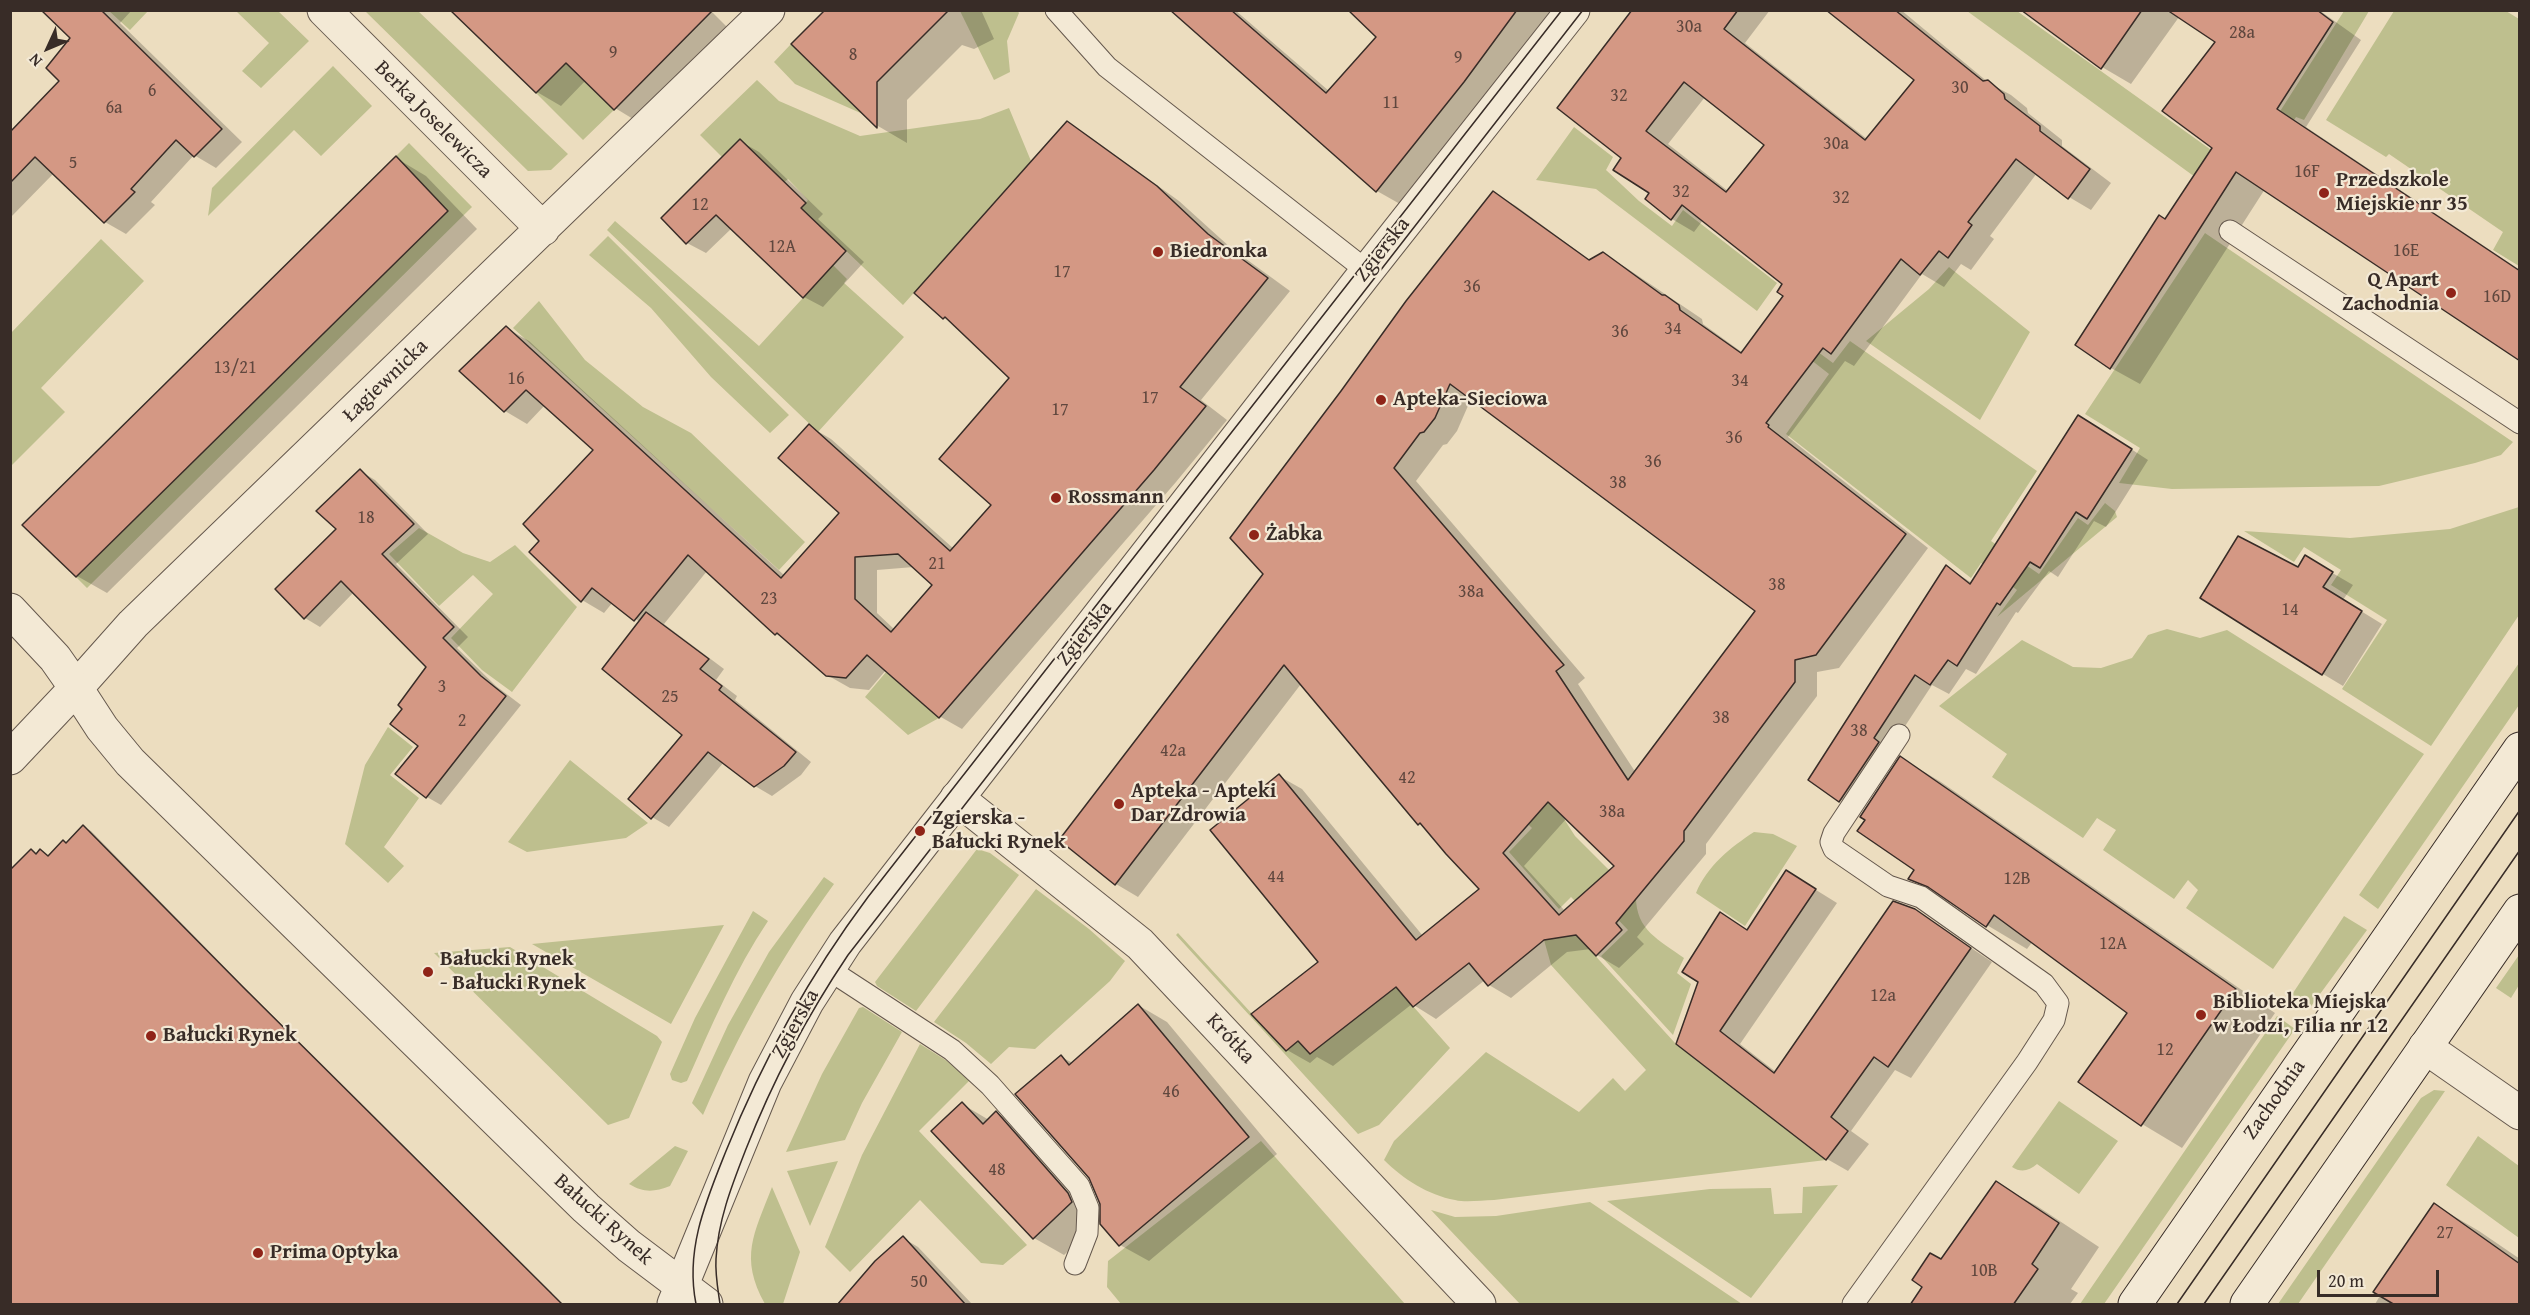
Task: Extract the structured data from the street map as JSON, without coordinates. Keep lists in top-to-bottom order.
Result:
{
  "streets": {
    "street": [
      "Berka Joselewicza",
      "Zgierska",
      "Łagiewnicka",
      "Krótka",
      "Zachodnia",
      "Bałucki Rynek"
    ]
  },
  "crossings": [
    ["Berka Joselewicza", "Łagiewnicka"],
    ["Zgierska", "Krótka"],
    ["Zgierska", "Bałucki Rynek"],
    ["Łagiewnicka", "Bałucki Rynek"]
  ],
  "places": [
    "Przedszkole Miejskie nr 35",
    "Biedronka",
    "Q Apart Zachodnia",
    "Apteka-Sieciowa",
    "Rossmann",
    "Żabka",
    "Apteka - Apteki Dar Zdrowia",
    "Zgierska - Bałucki Rynek",
    "Bałucki Rynek - Bałucki Rynek",
    "Biblioteka Miejska w Łodzi, Filia nr 12",
    "Bałucki Rynek",
    "Prima Optyka"
  ],
  "house_numbers": [
    "30a",
    "28a",
    "9",
    "8",
    "9",
    "30",
    "6",
    "32",
    "11",
    "6a",
    "30a",
    "5",
    "16F",
    "32",
    "32",
    "12",
    "12A",
    "16E",
    "17",
    "36",
    "16D",
    "34",
    "36",
    "13/21",
    "16",
    "34",
    "17",
    "17",
    "36",
    "36",
    "38",
    "18",
    "21",
    "38",
    "38a",
    "23",
    "14",
    "3",
    "25",
    "38",
    "2",
    "38",
    "42a",
    "42",
    "38a",
    "44",
    "12B",
    "12A",
    "12a",
    "12",
    "46",
    "48",
    "27",
    "10B",
    "50"
  ],
  "scale_bar": "20 m",
  "north": "bottom left"
}
